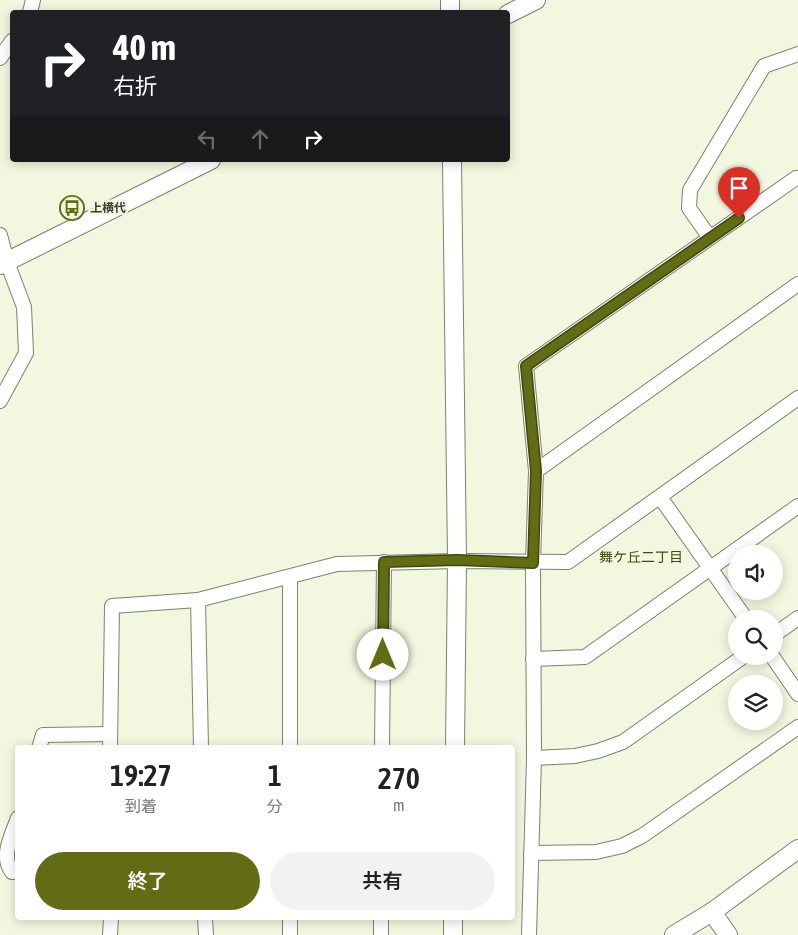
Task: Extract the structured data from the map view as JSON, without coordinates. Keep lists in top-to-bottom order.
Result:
{
  "districts": ["舞ケ丘二丁目"],
  "places": {
    "bus stop": ["上横代"]
  },
  "page": {
    "turn": ["40 m", "右折"],
    "eta": [
      "19:27",
      "到着",
      "1",
      "分",
      "270",
      "m"
    ],
    "buttons": ["終了", "共有"]
  }
}
